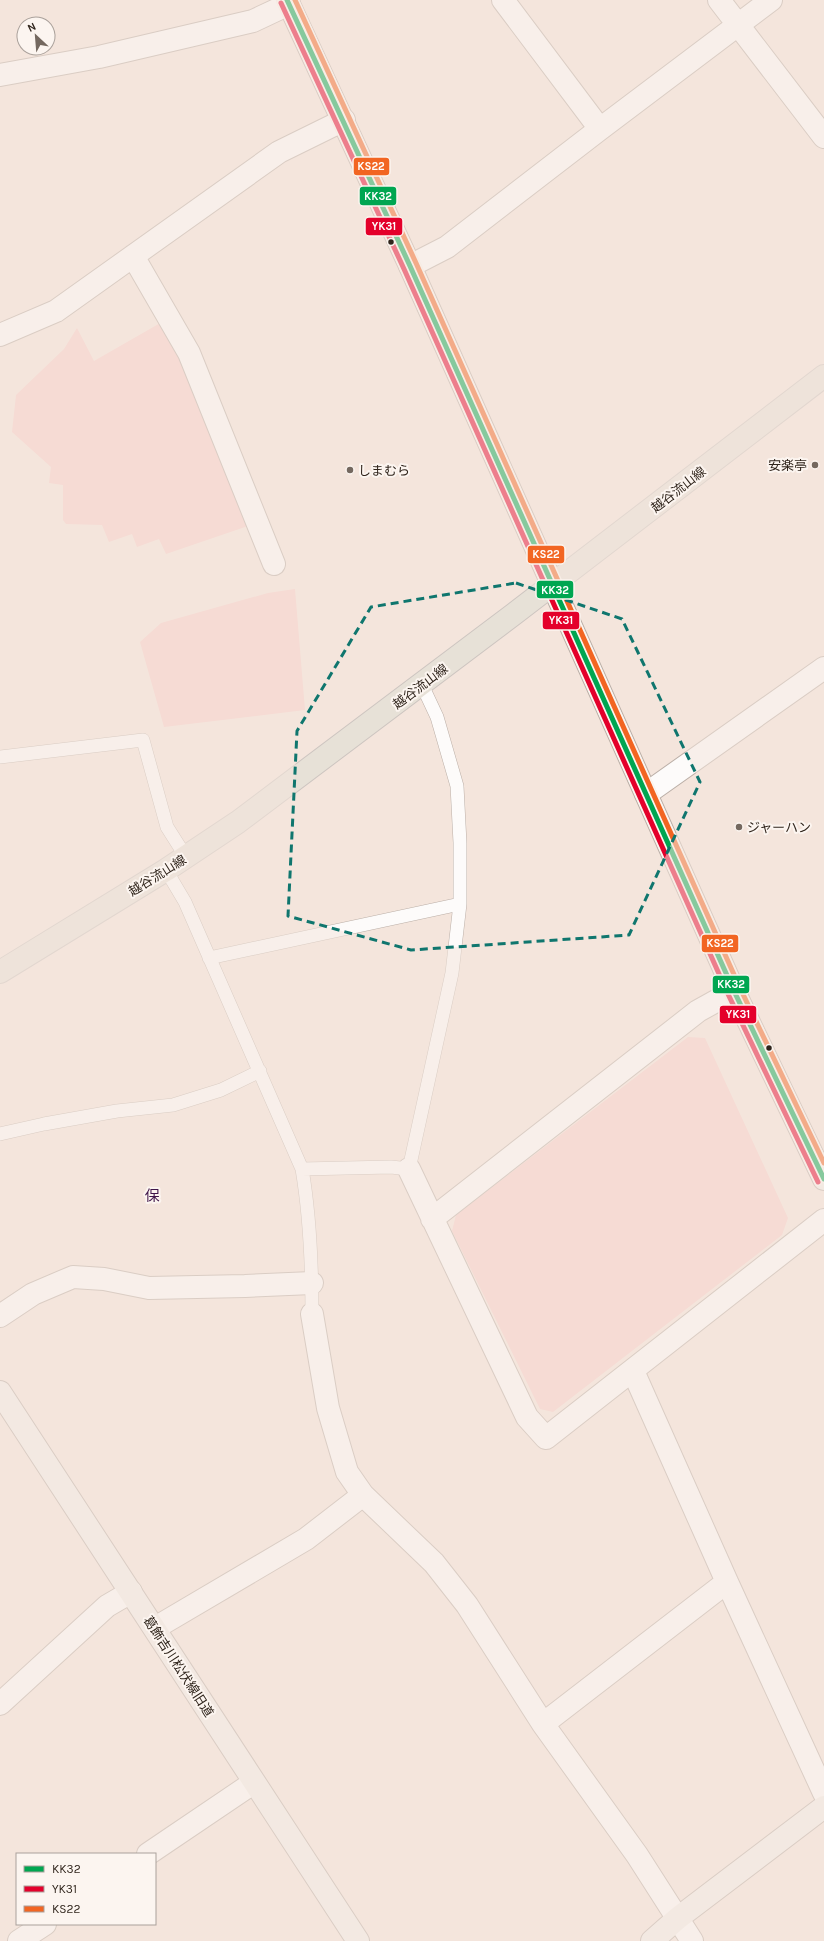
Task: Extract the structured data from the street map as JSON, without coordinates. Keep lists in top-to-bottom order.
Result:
{
  "streets": {
    "main road": ["越谷流山線"],
    "street": ["葛飾吉川松伏線旧道"]
  },
  "districts": ["保"],
  "places": ["安楽亭", "しまむら", "ジャーハン"],
  "lines": ["transit line KK32", "transit line KS22", "transit line YK31"],
  "legend": ["KK32", "YK31", "KS22"],
  "north": "top left"
}
